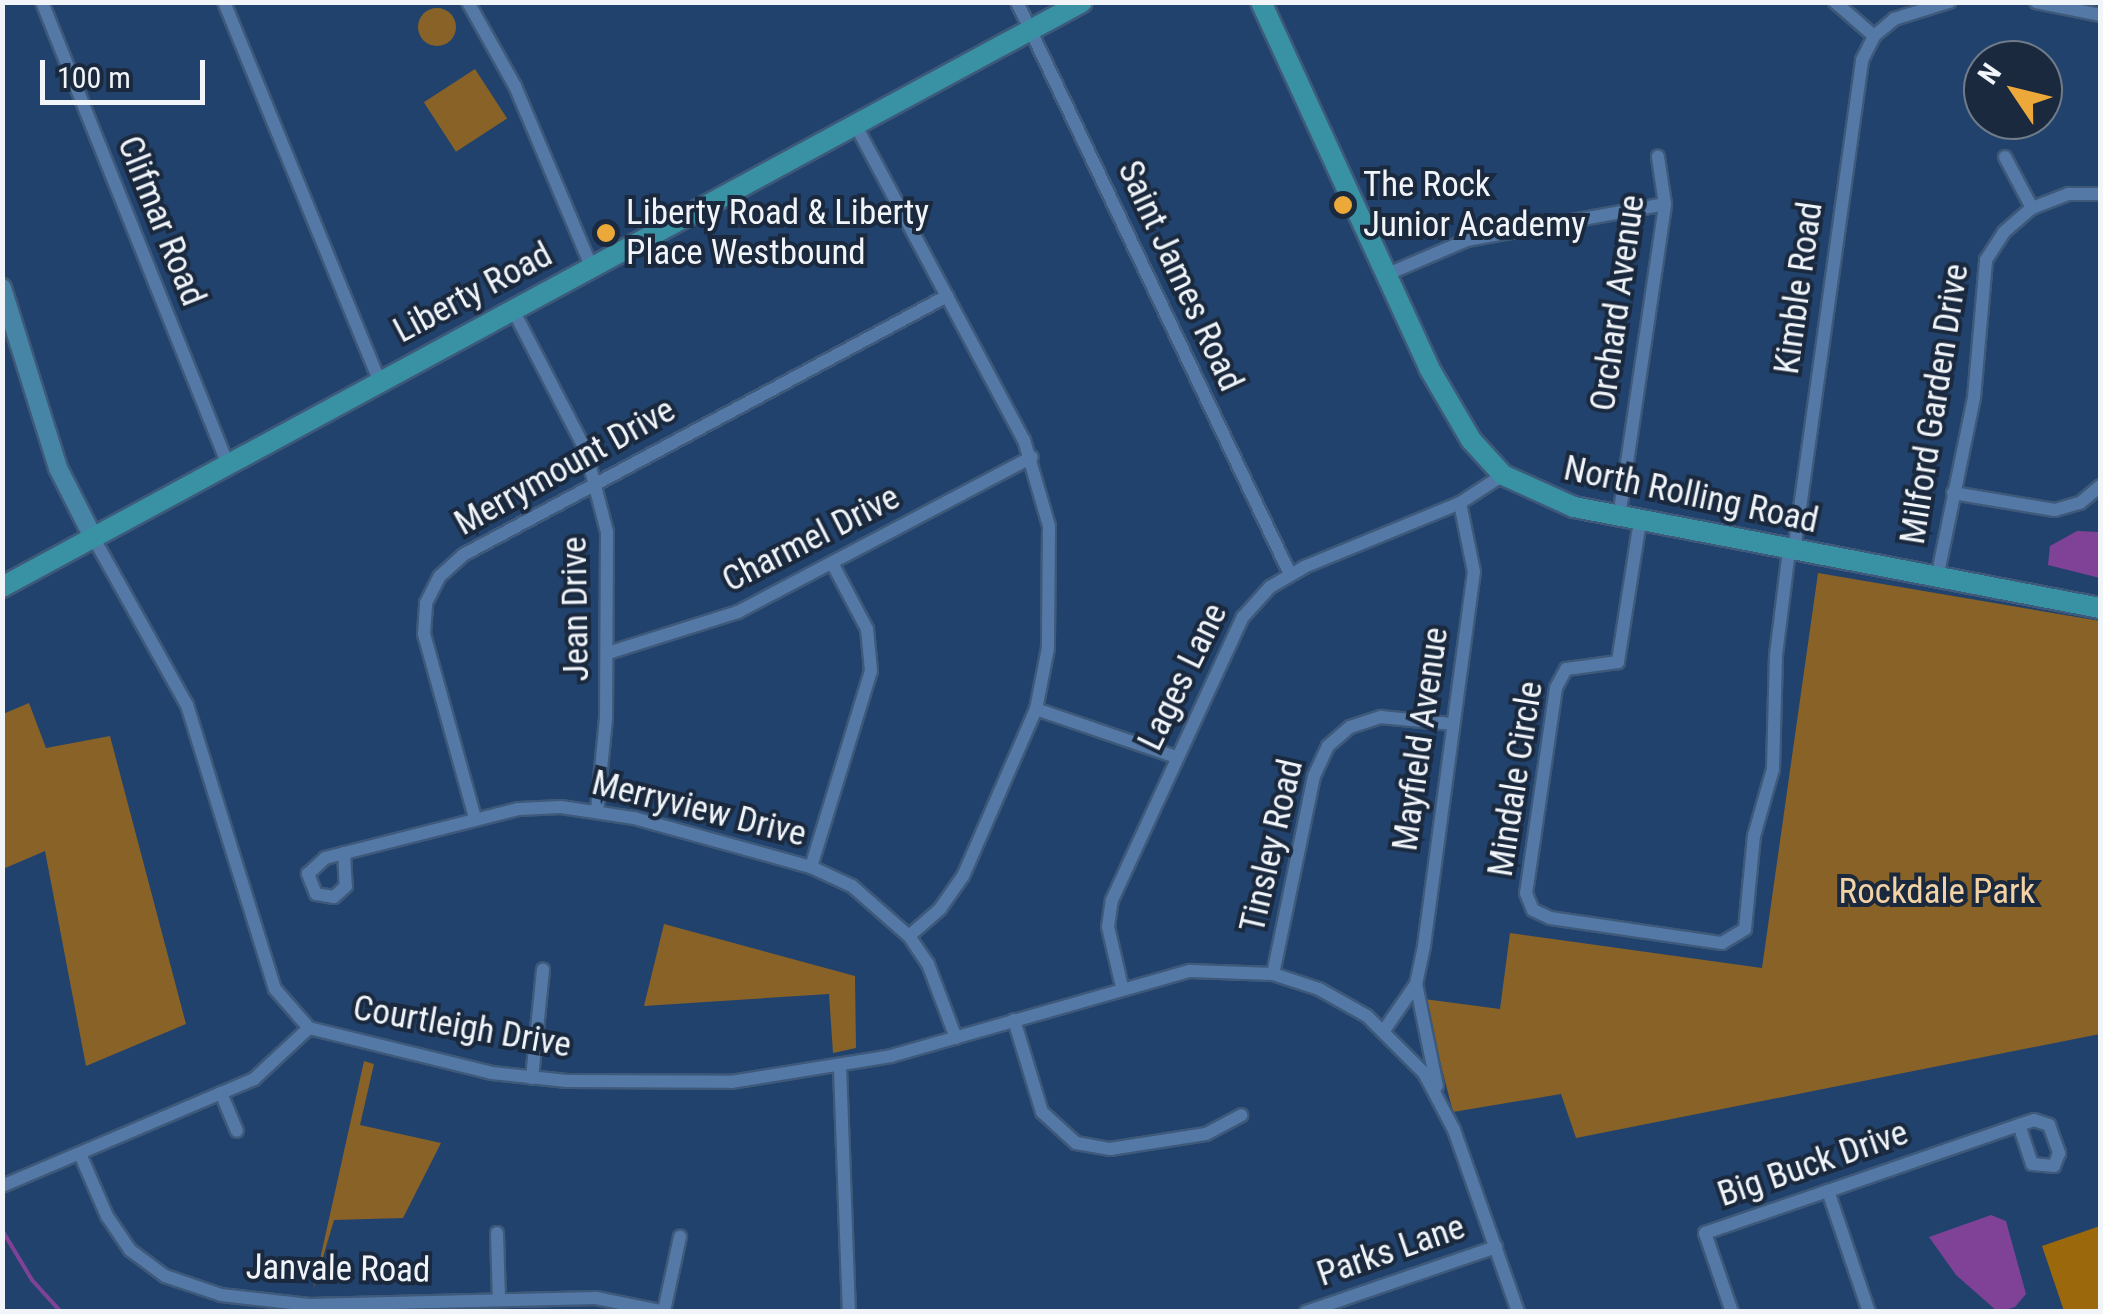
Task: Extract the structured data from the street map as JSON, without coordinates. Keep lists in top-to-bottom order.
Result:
{
  "streets": {
    "main road": ["Liberty Road", "North Rolling Road"],
    "street": [
      "Clifmar Road",
      "Saint James Road",
      "Kimble Road",
      "Orchard Avenue",
      "Milford Garden Drive",
      "Merrymount Drive",
      "Charmel Drive",
      "Jean Drive",
      "Lages Lane",
      "Mayfield Avenue",
      "Mindale Circle",
      "Merryview Drive",
      "Tinsley Road",
      "Courtleigh Drive",
      "Big Buck Drive",
      "Parks Lane",
      "Janvale Road"
    ]
  },
  "crossings": [
    ["Clifmar Road", "Liberty Road"],
    ["Saint James Road", "Liberty Road"],
    ["Saint James Road", "Lages Lane"],
    ["Kimble Road", "North Rolling Road"],
    ["Kimble Road", "Mindale Circle"],
    ["Liberty Road", "Jean Drive"],
    ["Liberty Road", "Courtleigh Drive"],
    ["Orchard Avenue", "North Rolling Road"],
    ["Orchard Avenue", "Mindale Circle"],
    ["Milford Garden Drive", "North Rolling Road"],
    ["Merrymount Drive", "Jean Drive"],
    ["Merrymount Drive", "Merryview Drive"],
    ["North Rolling Road", "Lages Lane"],
    ["North Rolling Road", "Mindale Circle"],
    ["Charmel Drive", "Jean Drive"],
    ["Jean Drive", "Merryview Drive"],
    ["Lages Lane", "Mayfield Avenue"],
    ["Lages Lane", "Courtleigh Drive"],
    ["Mayfield Avenue", "Tinsley Road"],
    ["Mayfield Avenue", "Courtleigh Drive"],
    ["Mayfield Avenue", "Parks Lane"],
    ["Merryview Drive", "Courtleigh Drive"],
    ["Tinsley Road", "Courtleigh Drive"]
  ],
  "parks": ["Rockdale Park"],
  "places": ["The Rock Junior Academy", "Liberty Road & Liberty Place Westbound"],
  "scale_bar": "100 m",
  "north": "top left"
}
